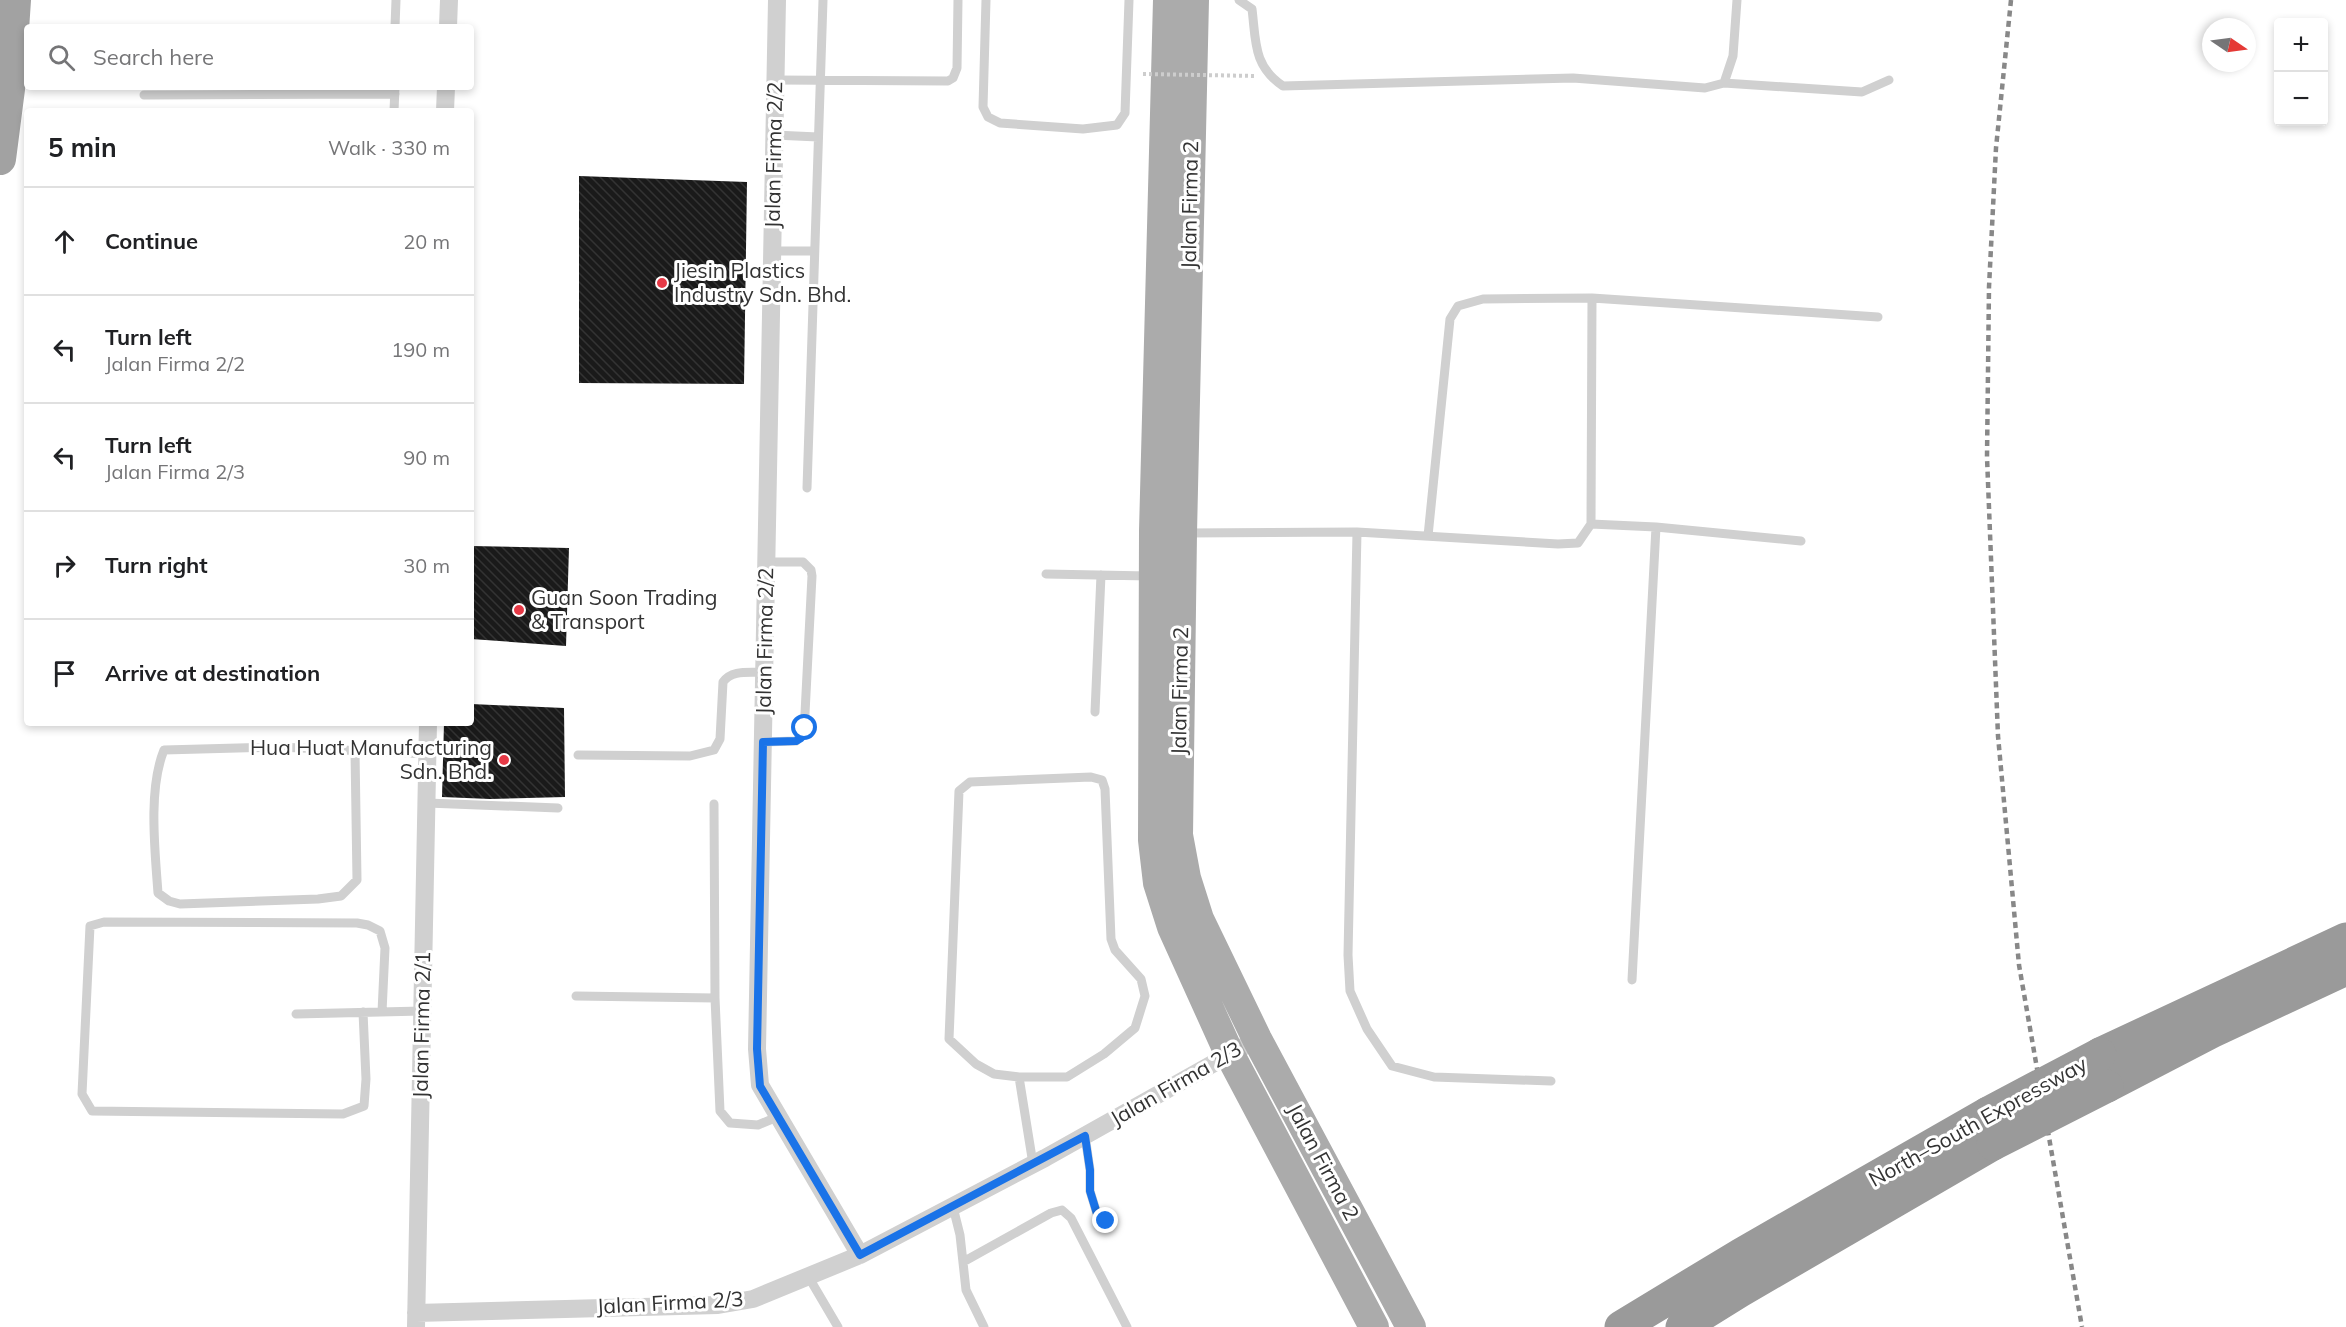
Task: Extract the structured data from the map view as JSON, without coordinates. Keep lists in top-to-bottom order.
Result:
{
  "streets": {
    "highway": ["North–South Expressway"],
    "main road": ["Jalan Firma 2"],
    "street": ["Jalan Firma 2/2", "Jalan Firma 2/1", "Jalan Firma 2/3"]
  },
  "crossings": [
    ["Jalan Firma 2/2", "Jalan Firma 2/3"],
    ["Jalan Firma 2", "Jalan Firma 2/3"],
    ["Jalan Firma 2/1", "Jalan Firma 2/3"]
  ],
  "places": ["Jiesin Plastics Industry Sdn. Bhd.", "Guan Soon Trading & Transport", "Hua Huat Manufacturing Sdn. Bhd."],
  "north": "right",
  "page": {
    "map_buttons": ["+", "−"],
    "search": "Search here",
    "heading": ["5 min", "Walk · 330 m"],
    "list": [
      ["Continue", "20 m"],
      ["Turn left", "Jalan Firma 2/2", "190 m"],
      ["Turn left", "Jalan Firma 2/3", "90 m"],
      ["Turn right", "30 m"],
      "Arrive at destination"
    ]
  }
}
